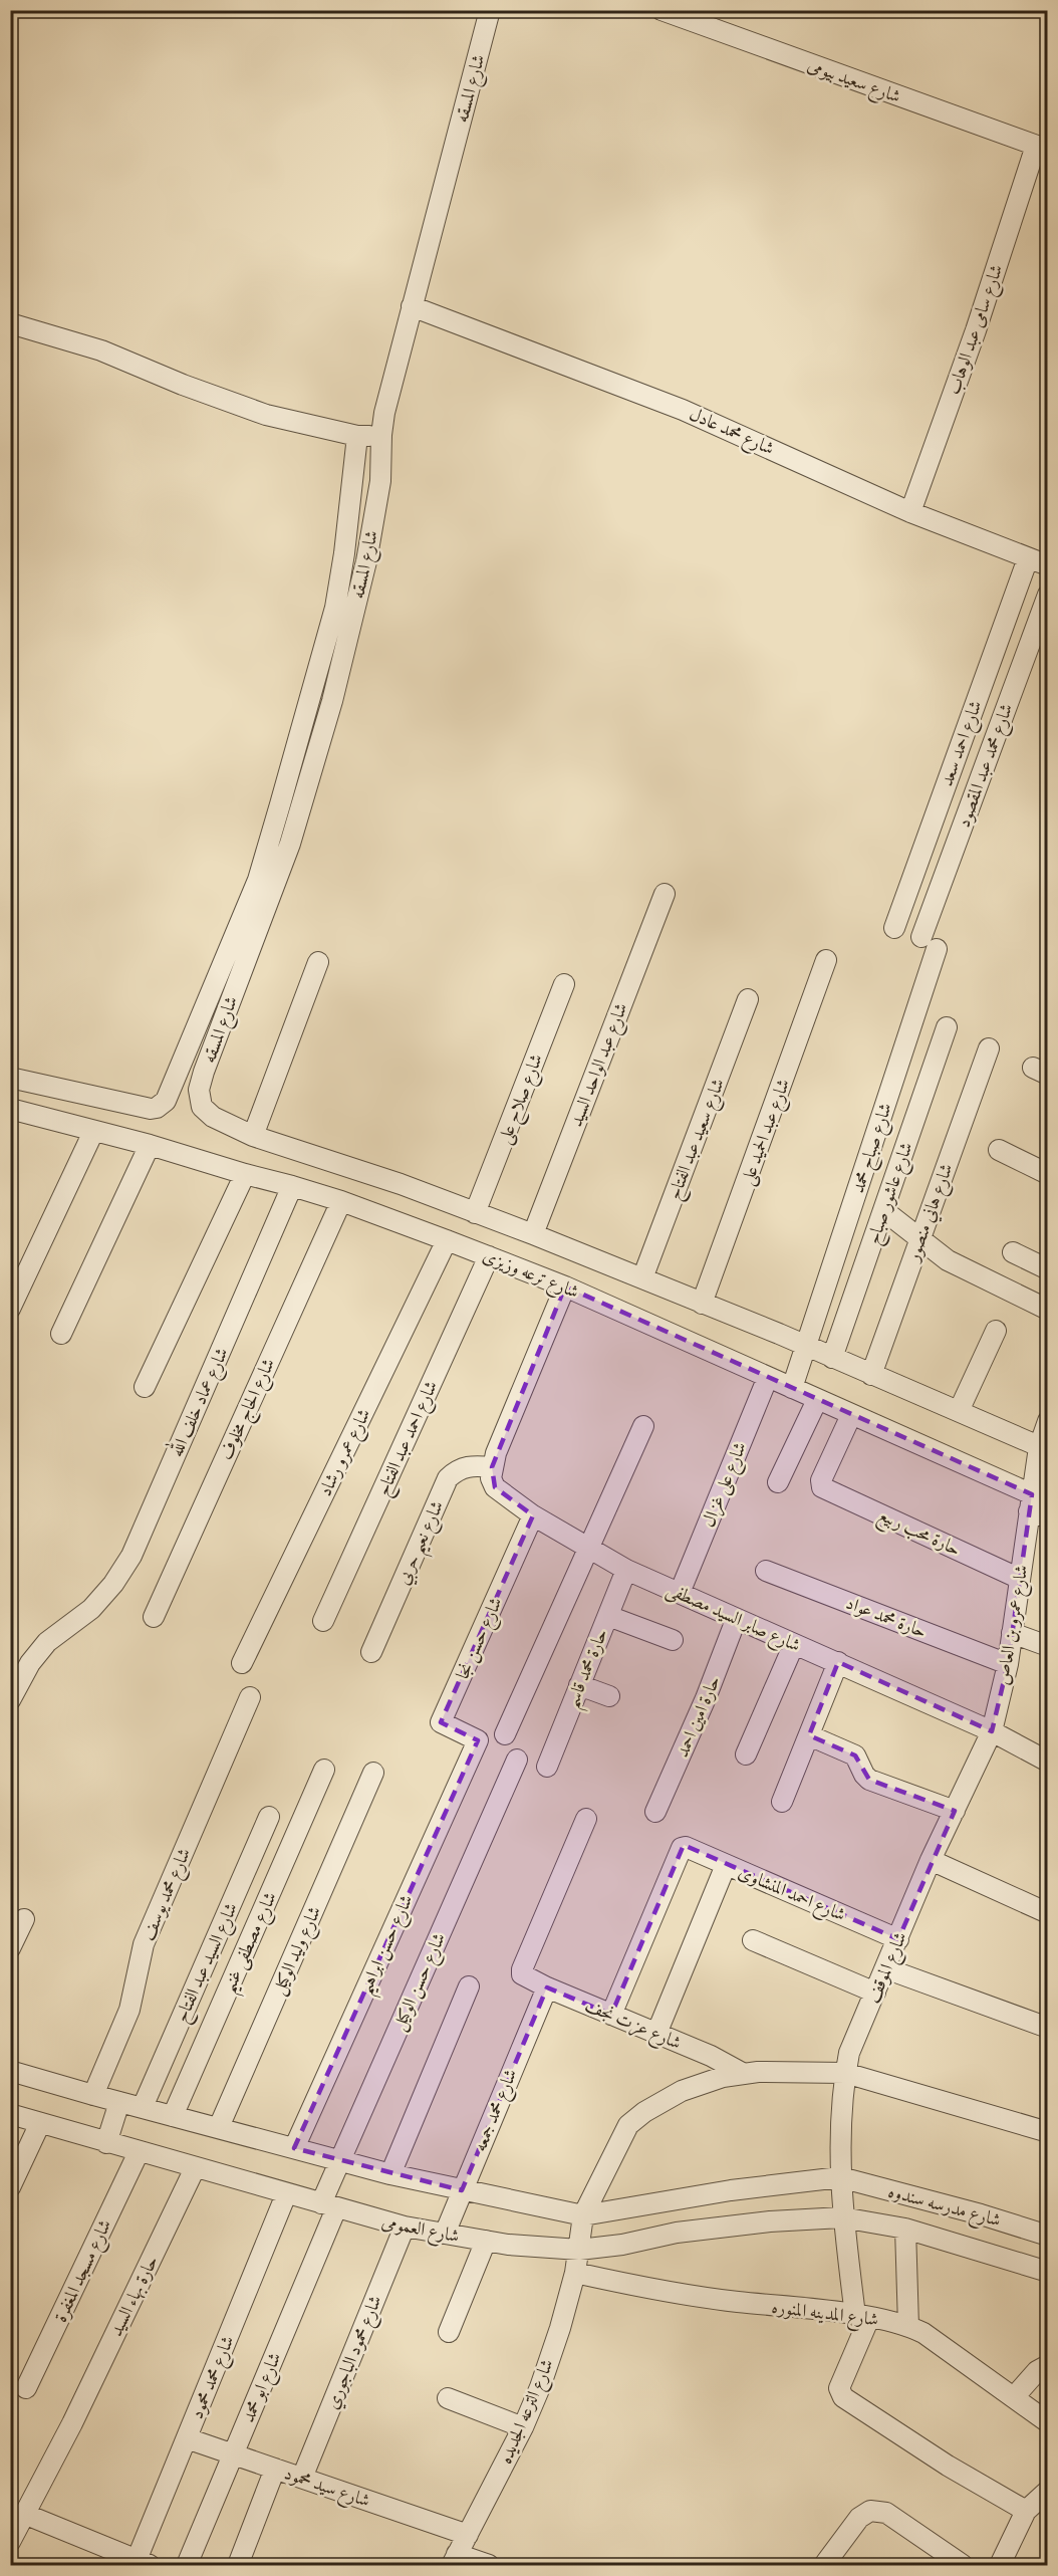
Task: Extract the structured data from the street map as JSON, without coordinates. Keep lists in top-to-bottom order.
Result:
{
  "streets": {
    "street": [
      "شارع سعيد بيومى",
      "شارع المسقه",
      "شارع سامى عبد الوهاب",
      "شارع محمد عادل",
      "شارع احمد سعد",
      "شارع محمد عبد المقصود",
      "شارع عبد الواحد السيد",
      "شارع صلاح على",
      "شارع عبد الحميد على",
      "شارع سعيد عبد الفتاح",
      "شارع صباح محمد",
      "شارع عاشور صباح",
      "شارع هاني منصور",
      "شارع ترعه وزيزى",
      "شارع عماد خلف الله",
      "شارع الحاج مخلوف",
      "شارع احمد عبد الفتاح",
      "شارع عمرو رشاد",
      "شارع على غزال",
      "حارة محب ربيع",
      "شارع نعيم حربي",
      "شارع صابر السيد مصطفى",
      "حارة محمد عواد",
      "شارع عمرو بن العاص",
      "شارع حسن نجا",
      "حارة محمد قاسم",
      "حارة امين احمد",
      "شارع احمد المنشاوى",
      "شارع محمد يوسف",
      "شارع مصطفى غنيم",
      "شارع حسن ابراهيم",
      "شارع وليد الوكيل",
      "شارع السيد عبد الفتاح",
      "شارع الموقف",
      "شارع حسن الوكيل",
      "شارع عزت نجف",
      "شارع محمد جمعه",
      "شارع مدرسه سندوه",
      "شارع العمومى",
      "شارع مسجد المغفرة",
      "حارة بهاء السيد",
      "شارع المدينه المنوره",
      "شارع محمود الباجوري",
      "شارع محمد محمود",
      "شارع ابو محمد",
      "شارع الترعه الجديده",
      "شارع سيد محمود"
    ]
  },
  "crossings": [
    ["شارع سعيد بيومى", "شارع سامى عبد الوهاب"],
    ["شارع المسقه", "شارع محمد عادل"],
    ["شارع المسقه", "شارع ترعه وزيزى"],
    ["شارع سامى عبد الوهاب", "شارع محمد عادل"],
    ["شارع محمد عادل", "شارع احمد سعد"],
    ["شارع محمد عبد المقصود", "شارع صباح محمد"],
    ["شارع عبد الواحد السيد", "شارع ترعه وزيزى"],
    ["شارع صلاح على", "شارع ترعه وزيزى"],
    ["شارع عبد الحميد على", "شارع ترعه وزيزى"],
    ["شارع سعيد عبد الفتاح", "شارع ترعه وزيزى"],
    ["شارع صباح محمد", "شارع ترعه وزيزى"],
    ["شارع عاشور صباح", "شارع ترعه وزيزى"],
    ["شارع هاني منصور", "شارع ترعه وزيزى"],
    ["شارع ترعه وزيزى", "شارع عماد خلف الله"],
    ["شارع ترعه وزيزى", "شارع الحاج مخلوف"],
    ["شارع ترعه وزيزى", "شارع احمد عبد الفتاح"],
    ["شارع ترعه وزيزى", "شارع عمرو رشاد"],
    ["شارع ترعه وزيزى", "شارع على غزال"],
    ["شارع ترعه وزيزى", "حارة محب ربيع"],
    ["شارع ترعه وزيزى", "شارع عمرو بن العاص"],
    ["شارع على غزال", "شارع صابر السيد مصطفى"],
    ["حارة محب ربيع", "شارع عمرو بن العاص"],
    ["شارع نعيم حربي", "شارع صابر السيد مصطفى"],
    ["شارع صابر السيد مصطفى", "شارع عمرو بن العاص"],
    ["شارع صابر السيد مصطفى", "شارع حسن نجا"],
    ["شارع صابر السيد مصطفى", "حارة محمد قاسم"],
    ["شارع صابر السيد مصطفى", "حارة امين احمد"],
    ["شارع صابر السيد مصطفى", "شارع الموقف"],
    ["حارة محمد عواد", "شارع عمرو بن العاص"],
    ["شارع عمرو بن العاص", "شارع الموقف"],
    ["شارع حسن نجا", "شارع حسن ابراهيم"],
    ["شارع احمد المنشاوى", "شارع الموقف"],
    ["شارع احمد المنشاوى", "شارع عزت نجف"],
    ["شارع الموقف", "شارع مدرسه سندوه"],
    ["شارع الموقف", "شارع العمومى"],
    ["شارع الموقف", "شارع المدينه المنوره"],
    ["شارع الموقف", "شارع الترعه الجديده"],
    ["شارع حسن الوكيل", "شارع العمومى"],
    ["شارع حسن الوكيل", "شارع ابو محمد"],
    ["شارع عزت نجف", "شارع محمد جمعه"],
    ["شارع عزت نجف", "شارع الترعه الجديده"],
    ["شارع محمد جمعه", "شارع العمومى"],
    ["شارع مدرسه سندوه", "شارع العمومى"],
    ["شارع العمومى", "شارع مسجد المغفرة"],
    ["شارع العمومى", "حارة بهاء السيد"],
    ["شارع العمومى", "شارع محمود الباجوري"],
    ["شارع العمومى", "شارع محمد محمود"],
    ["شارع العمومى", "شارع ابو محمد"],
    ["شارع العمومى", "شارع الترعه الجديده"],
    ["شارع المدينه المنوره", "شارع الترعه الجديده"],
    ["شارع محمود الباجوري", "شارع سيد محمود"],
    ["شارع محمد محمود", "شارع سيد محمود"],
    ["شارع ابو محمد", "شارع سيد محمود"],
    ["شارع الترعه الجديده", "شارع سيد محمود"]
  ]
}
